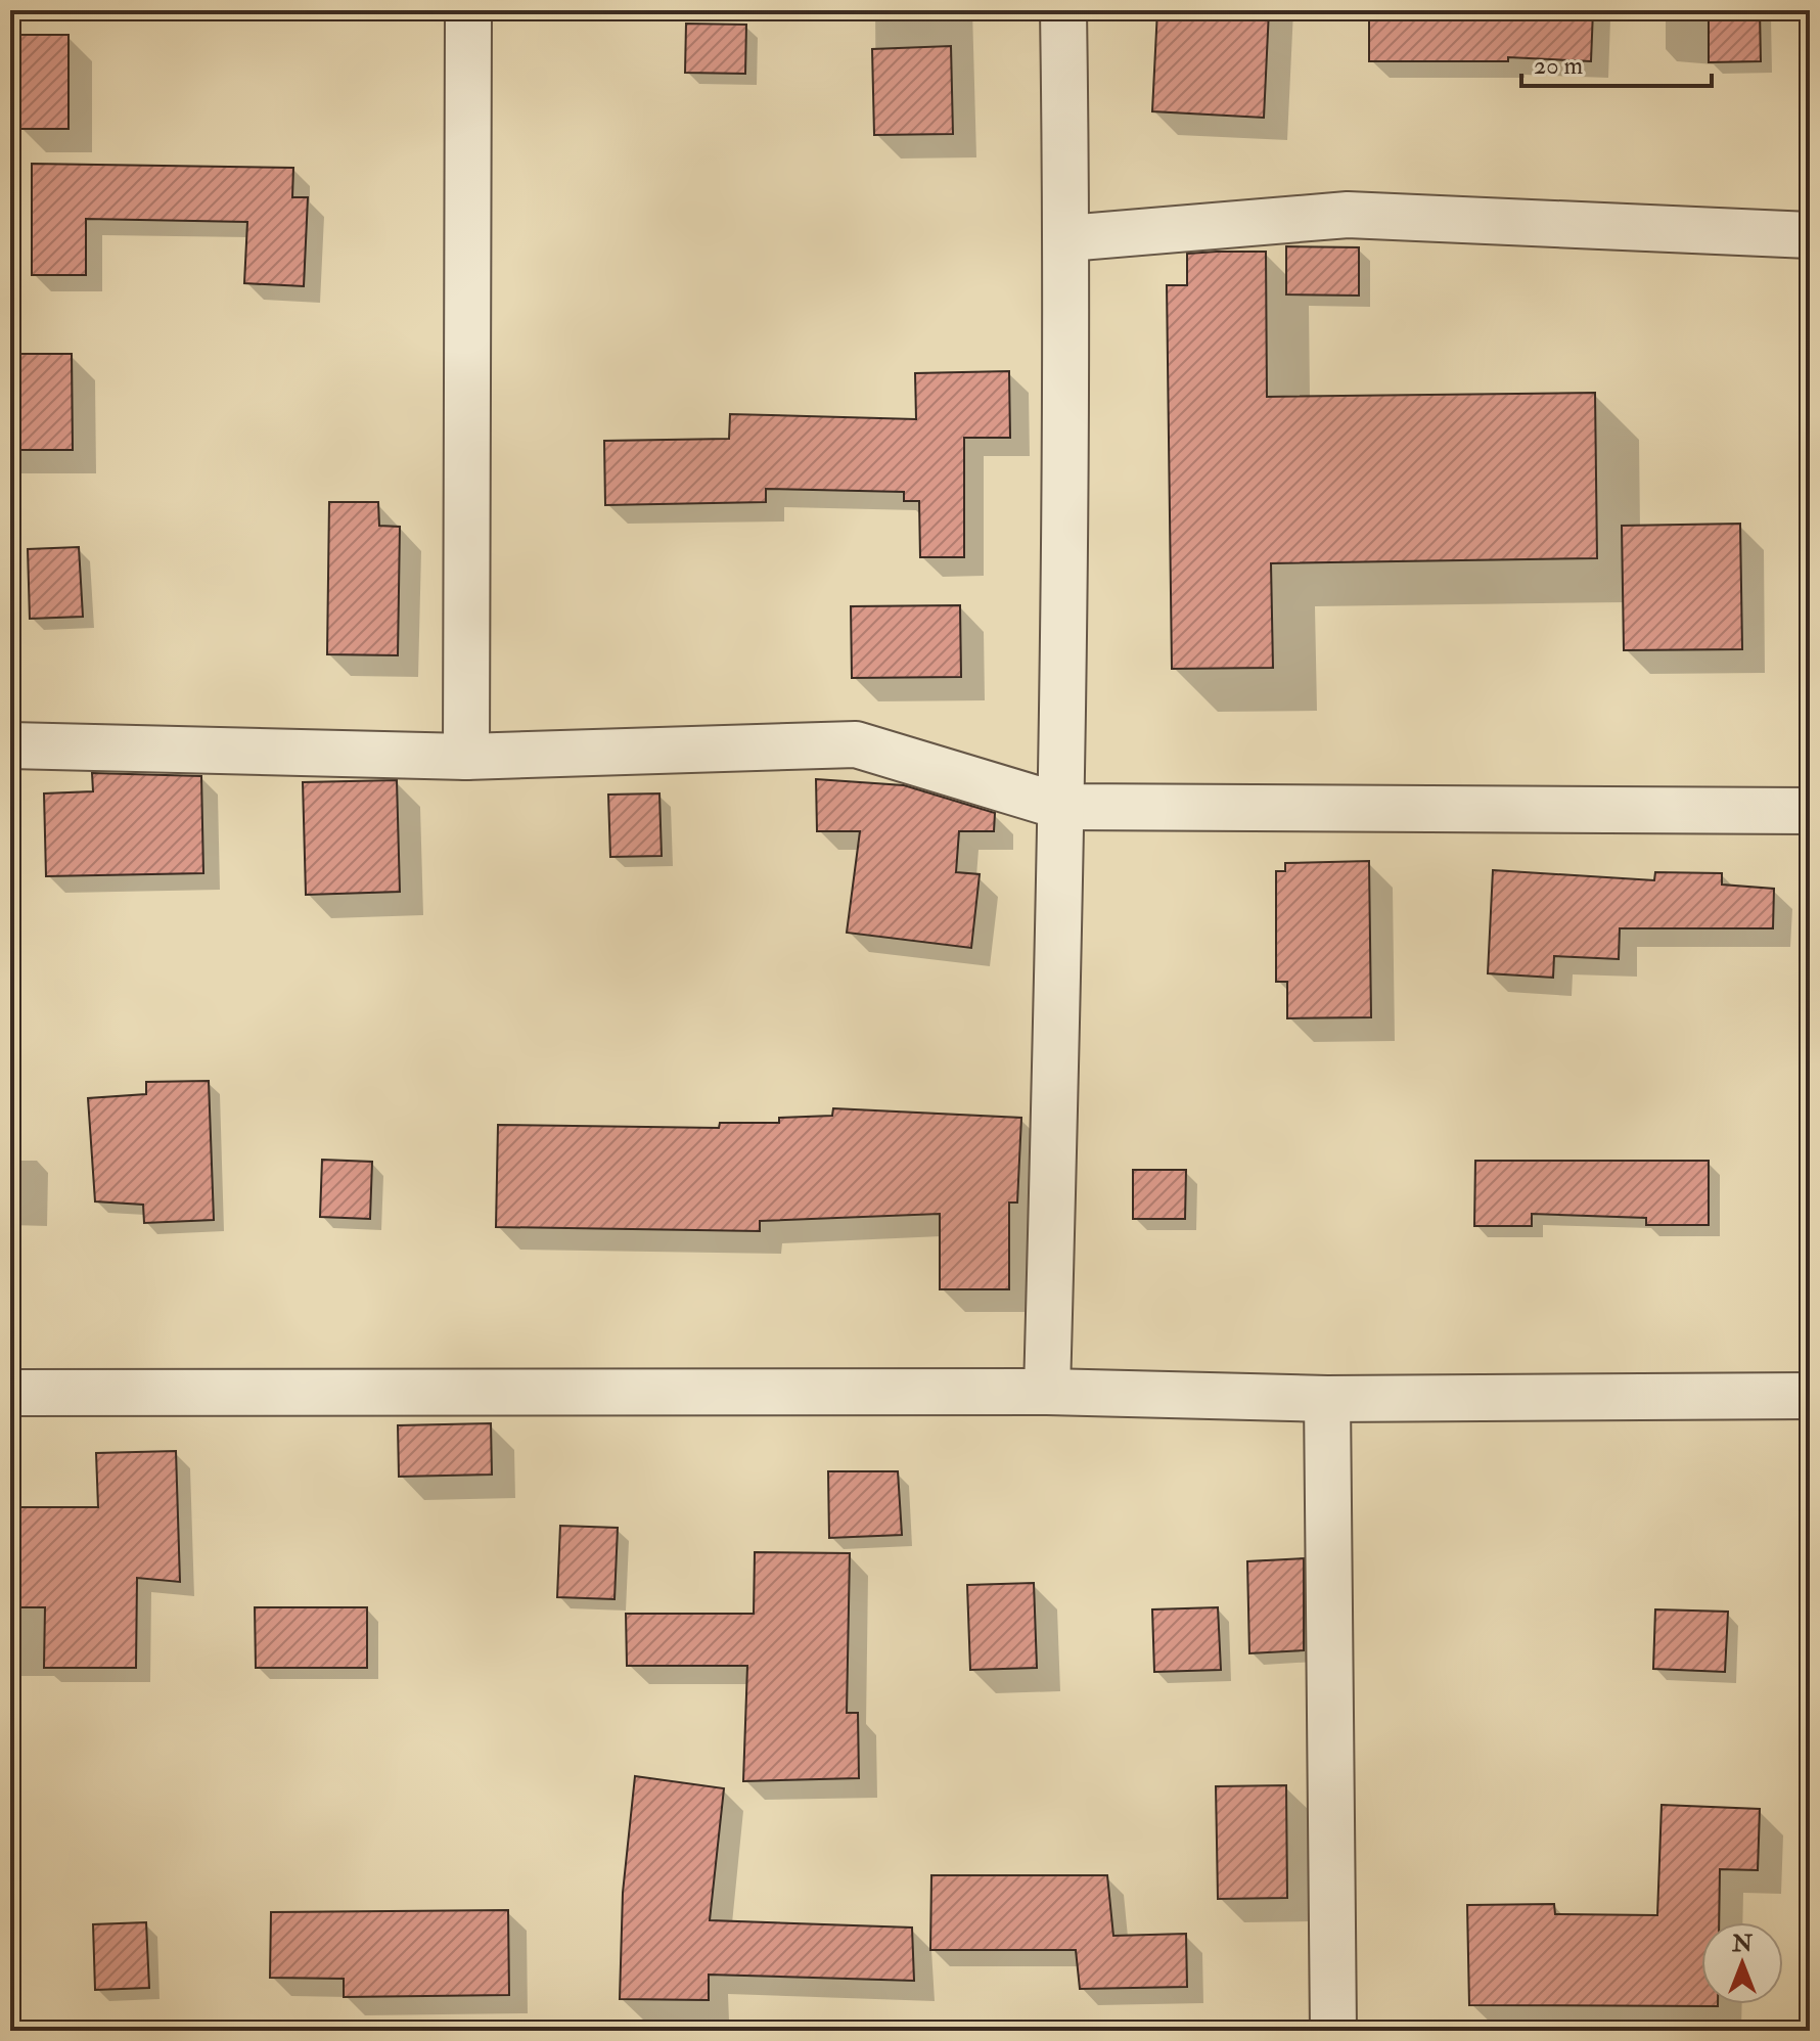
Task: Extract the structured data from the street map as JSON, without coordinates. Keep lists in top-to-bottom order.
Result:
{
  "scale_bar": "20 m",
  "north": "top"
}
